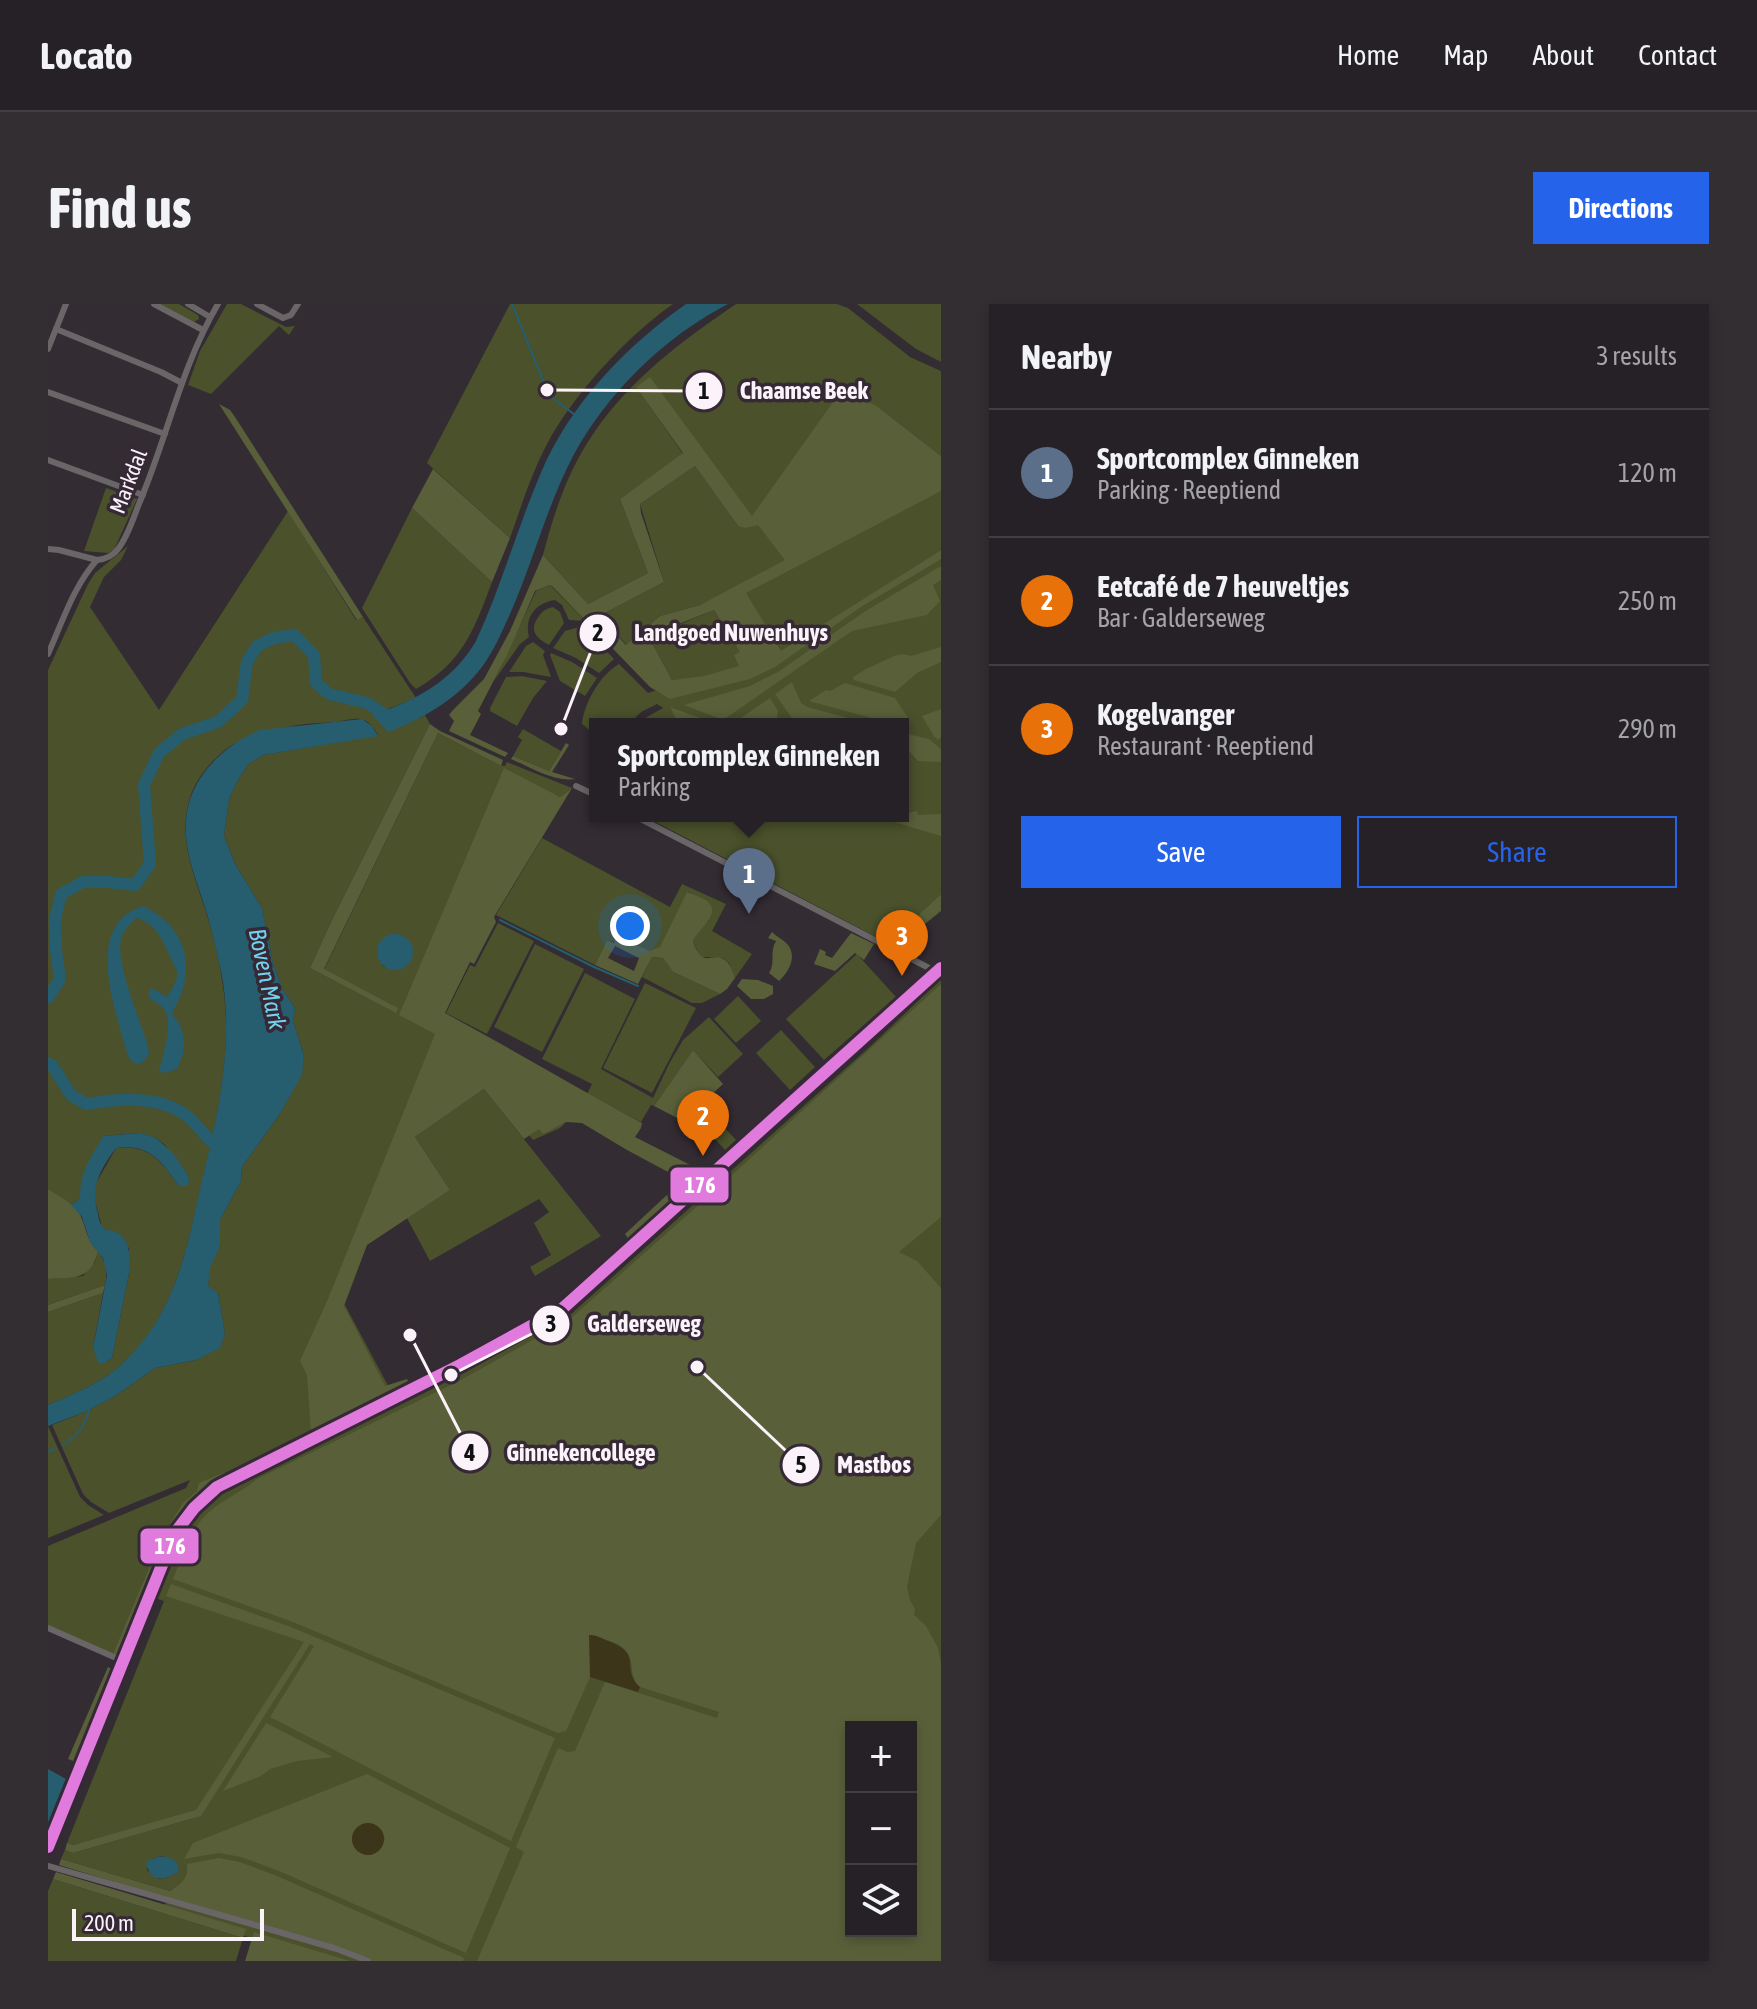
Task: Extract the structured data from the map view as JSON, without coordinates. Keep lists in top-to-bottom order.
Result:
{
  "streets": {
    "street": ["Markdal"]
  },
  "water": ["Boven Mark"],
  "places": [
    "Chaamse Beek",
    "Landgoed Nuwenhuys",
    "Ginnekencollege",
    "Mastbos",
    "Galderseweg"
  ],
  "lines": ["transit line 176"],
  "scale_bar": "200 m",
  "page": {
    "header": "Locato",
    "nav": [
      "Home",
      "Map",
      "About",
      "Contact"
    ],
    "buttons": [
      "Directions",
      ["Save", "Share"]
    ],
    "title": "Find us",
    "heading": ["Nearby", "3 results"],
    "list": [
      {
        "mark": "1",
        "name": "Sportcomplex Ginneken",
        "note": "Parking · Reeptiend",
        "value": "120 m"
      },
      {
        "mark": "2",
        "name": "Eetcafé de 7 heuveltjes",
        "note": "Bar · Galderseweg",
        "value": "250 m"
      },
      {
        "mark": "3",
        "name": "Kogelvanger",
        "note": "Restaurant · Reeptiend",
        "value": "290 m"
      }
    ],
    "popup": ["Sportcomplex Ginneken", "Parking"],
    "pins": ["1", "3", "2"],
    "map_buttons": ["+", "−"],
    "scale": "200 m"
  }
}
